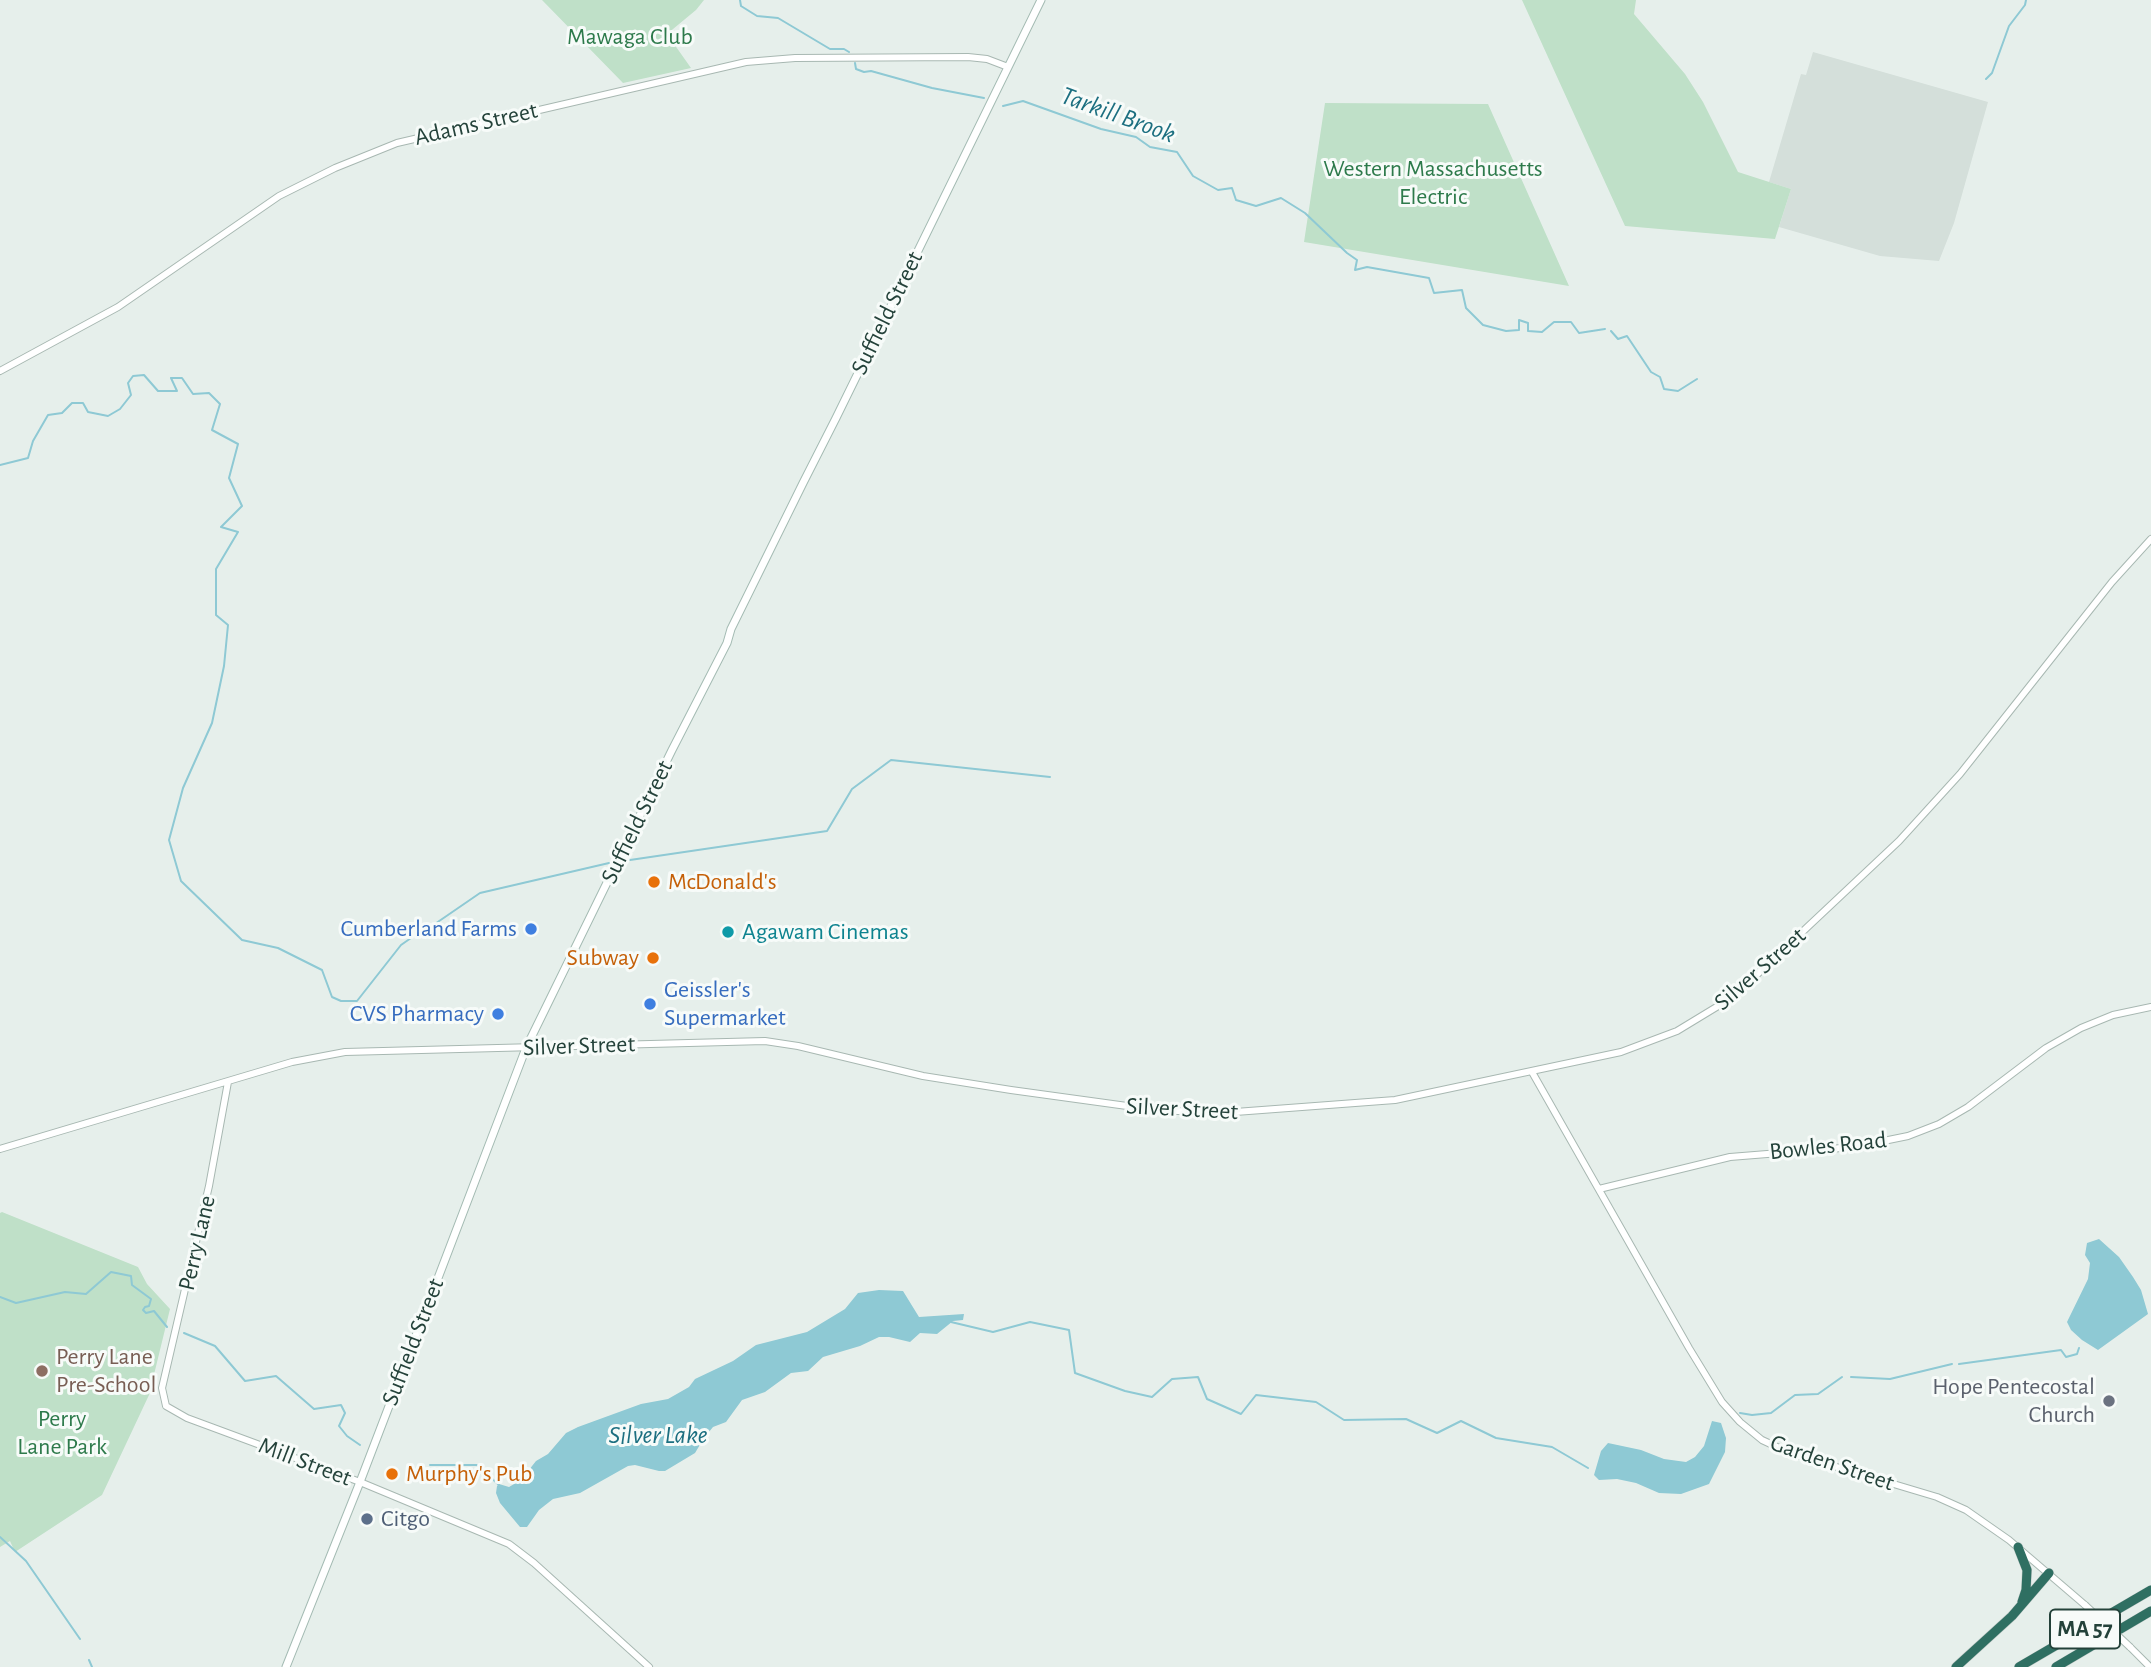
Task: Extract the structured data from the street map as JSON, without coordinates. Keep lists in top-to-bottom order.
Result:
{
  "streets": {
    "highway": ["MA 57"],
    "main road": ["Suffield Street"],
    "street": [
      "Adams Street",
      "Silver Street",
      "Bowles Road",
      "Perry Lane",
      "Mill Street",
      "Garden Street"
    ]
  },
  "crossings": [
    ["Adams Street", "Suffield Street"],
    ["Suffield Street", "Silver Street"],
    ["Suffield Street", "Mill Street"],
    ["Silver Street", "Perry Lane"],
    ["Silver Street", "Garden Street"],
    ["Bowles Road", "Garden Street"],
    ["Perry Lane", "Mill Street"]
  ],
  "water": ["Tarkill Brook", "Silver Lake"],
  "parks": ["Mawaga Club", "Western Massachusetts Electric", "Perry Lane Park"],
  "places": [
    "McDonald's",
    "Cumberland Farms",
    "Agawam Cinemas",
    "Subway",
    "Geissler's Supermarket",
    "CVS Pharmacy",
    "Perry Lane Pre-School",
    "Hope Pentecostal Church",
    "Murphy's Pub",
    "Citgo"
  ]
}
